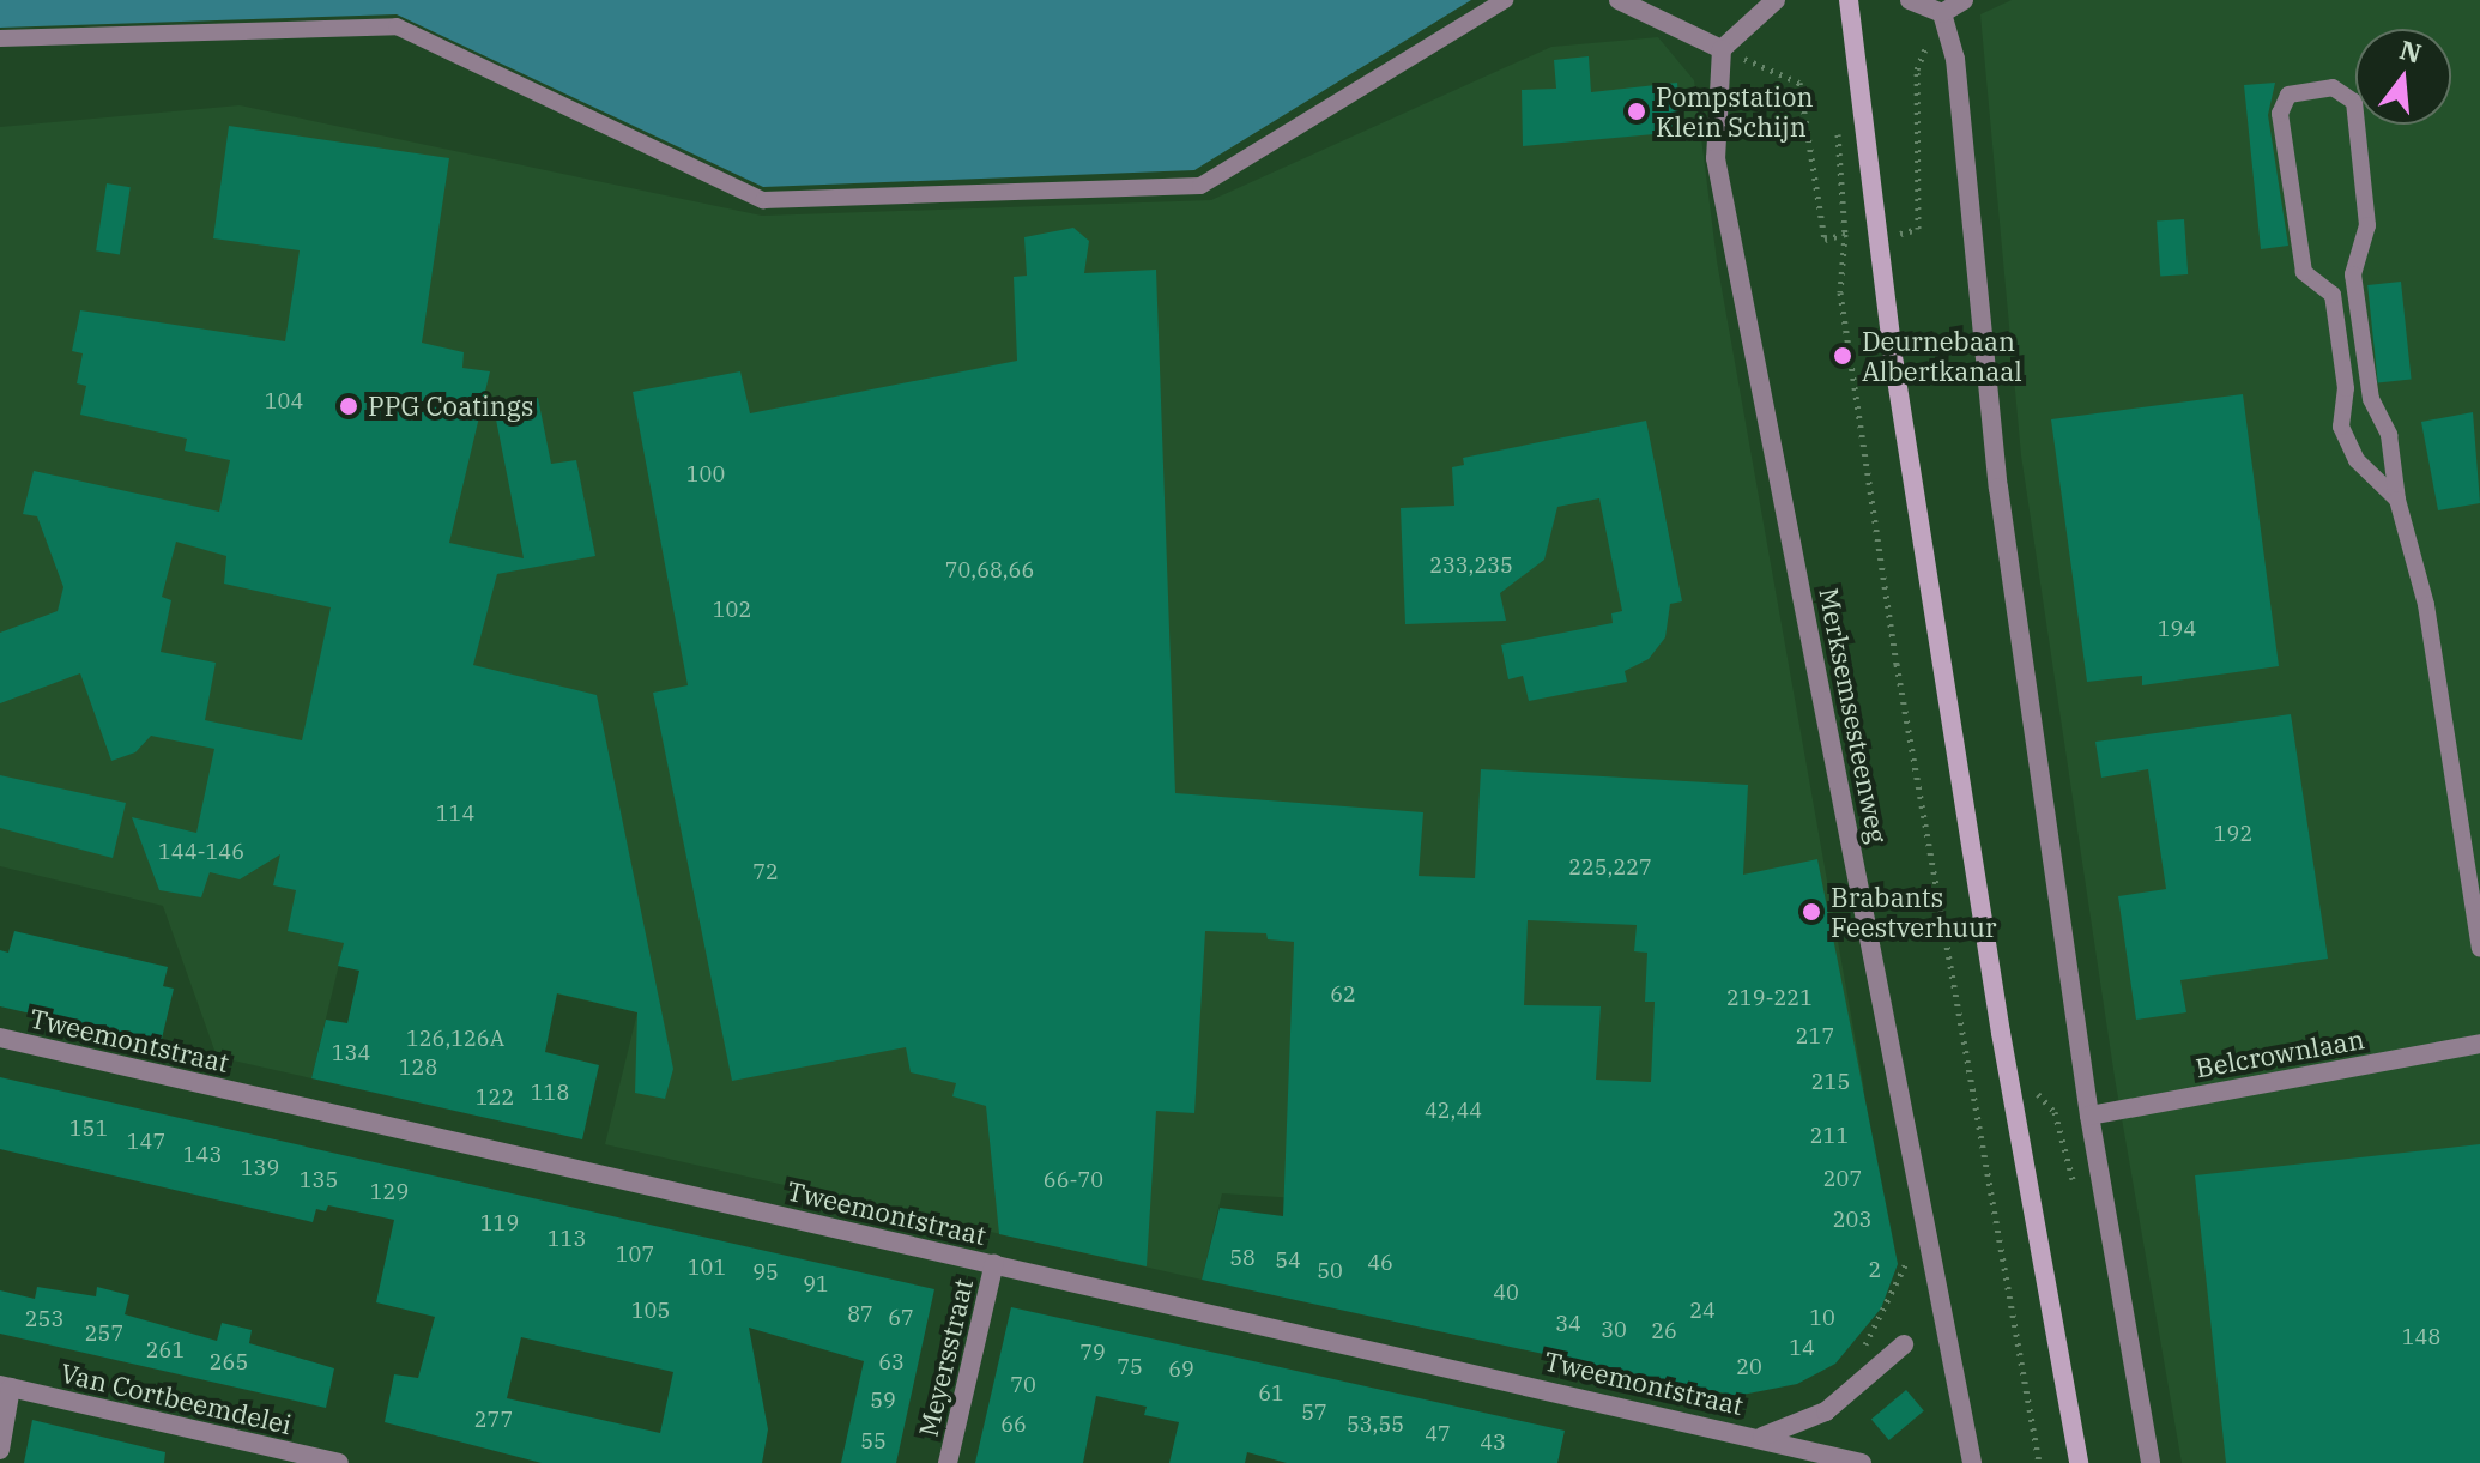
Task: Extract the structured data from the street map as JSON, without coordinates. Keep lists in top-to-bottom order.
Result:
{
  "streets": {
    "street": [
      "Merksemsesteenweg",
      "Tweemontstraat",
      "Belcrownlaan",
      "Meyersstraat",
      "Van Cortbeemdelei"
    ]
  },
  "crossings": [
    ["Tweemontstraat", "Meyersstraat"]
  ],
  "places": [
    "Pompstation Klein Schijn",
    "Deurnebaan Albertkanaal",
    "PPG Coatings",
    "Brabants Feestverhuur"
  ],
  "house_numbers": [
    "104",
    "100",
    "233,235",
    "70,68,66",
    "102",
    "194",
    "114",
    "192",
    "144-146",
    "225,227",
    "72",
    "62",
    "219-221",
    "217",
    "126,126A",
    "134",
    "128",
    "215",
    "118",
    "122",
    "42,44",
    "151",
    "211",
    "147",
    "143",
    "139",
    "207",
    "135",
    "66-70",
    "129",
    "203",
    "119",
    "113",
    "107",
    "58",
    "54",
    "46",
    "101",
    "2",
    "50",
    "95",
    "91",
    "40",
    "105",
    "24",
    "87",
    "67",
    "10",
    "253",
    "34",
    "30",
    "26",
    "257",
    "148",
    "14",
    "261",
    "79",
    "265",
    "63",
    "75",
    "20",
    "69",
    "70",
    "61",
    "59",
    "57",
    "277",
    "66",
    "53,55",
    "47",
    "55",
    "43"
  ],
  "north": "top"
}
